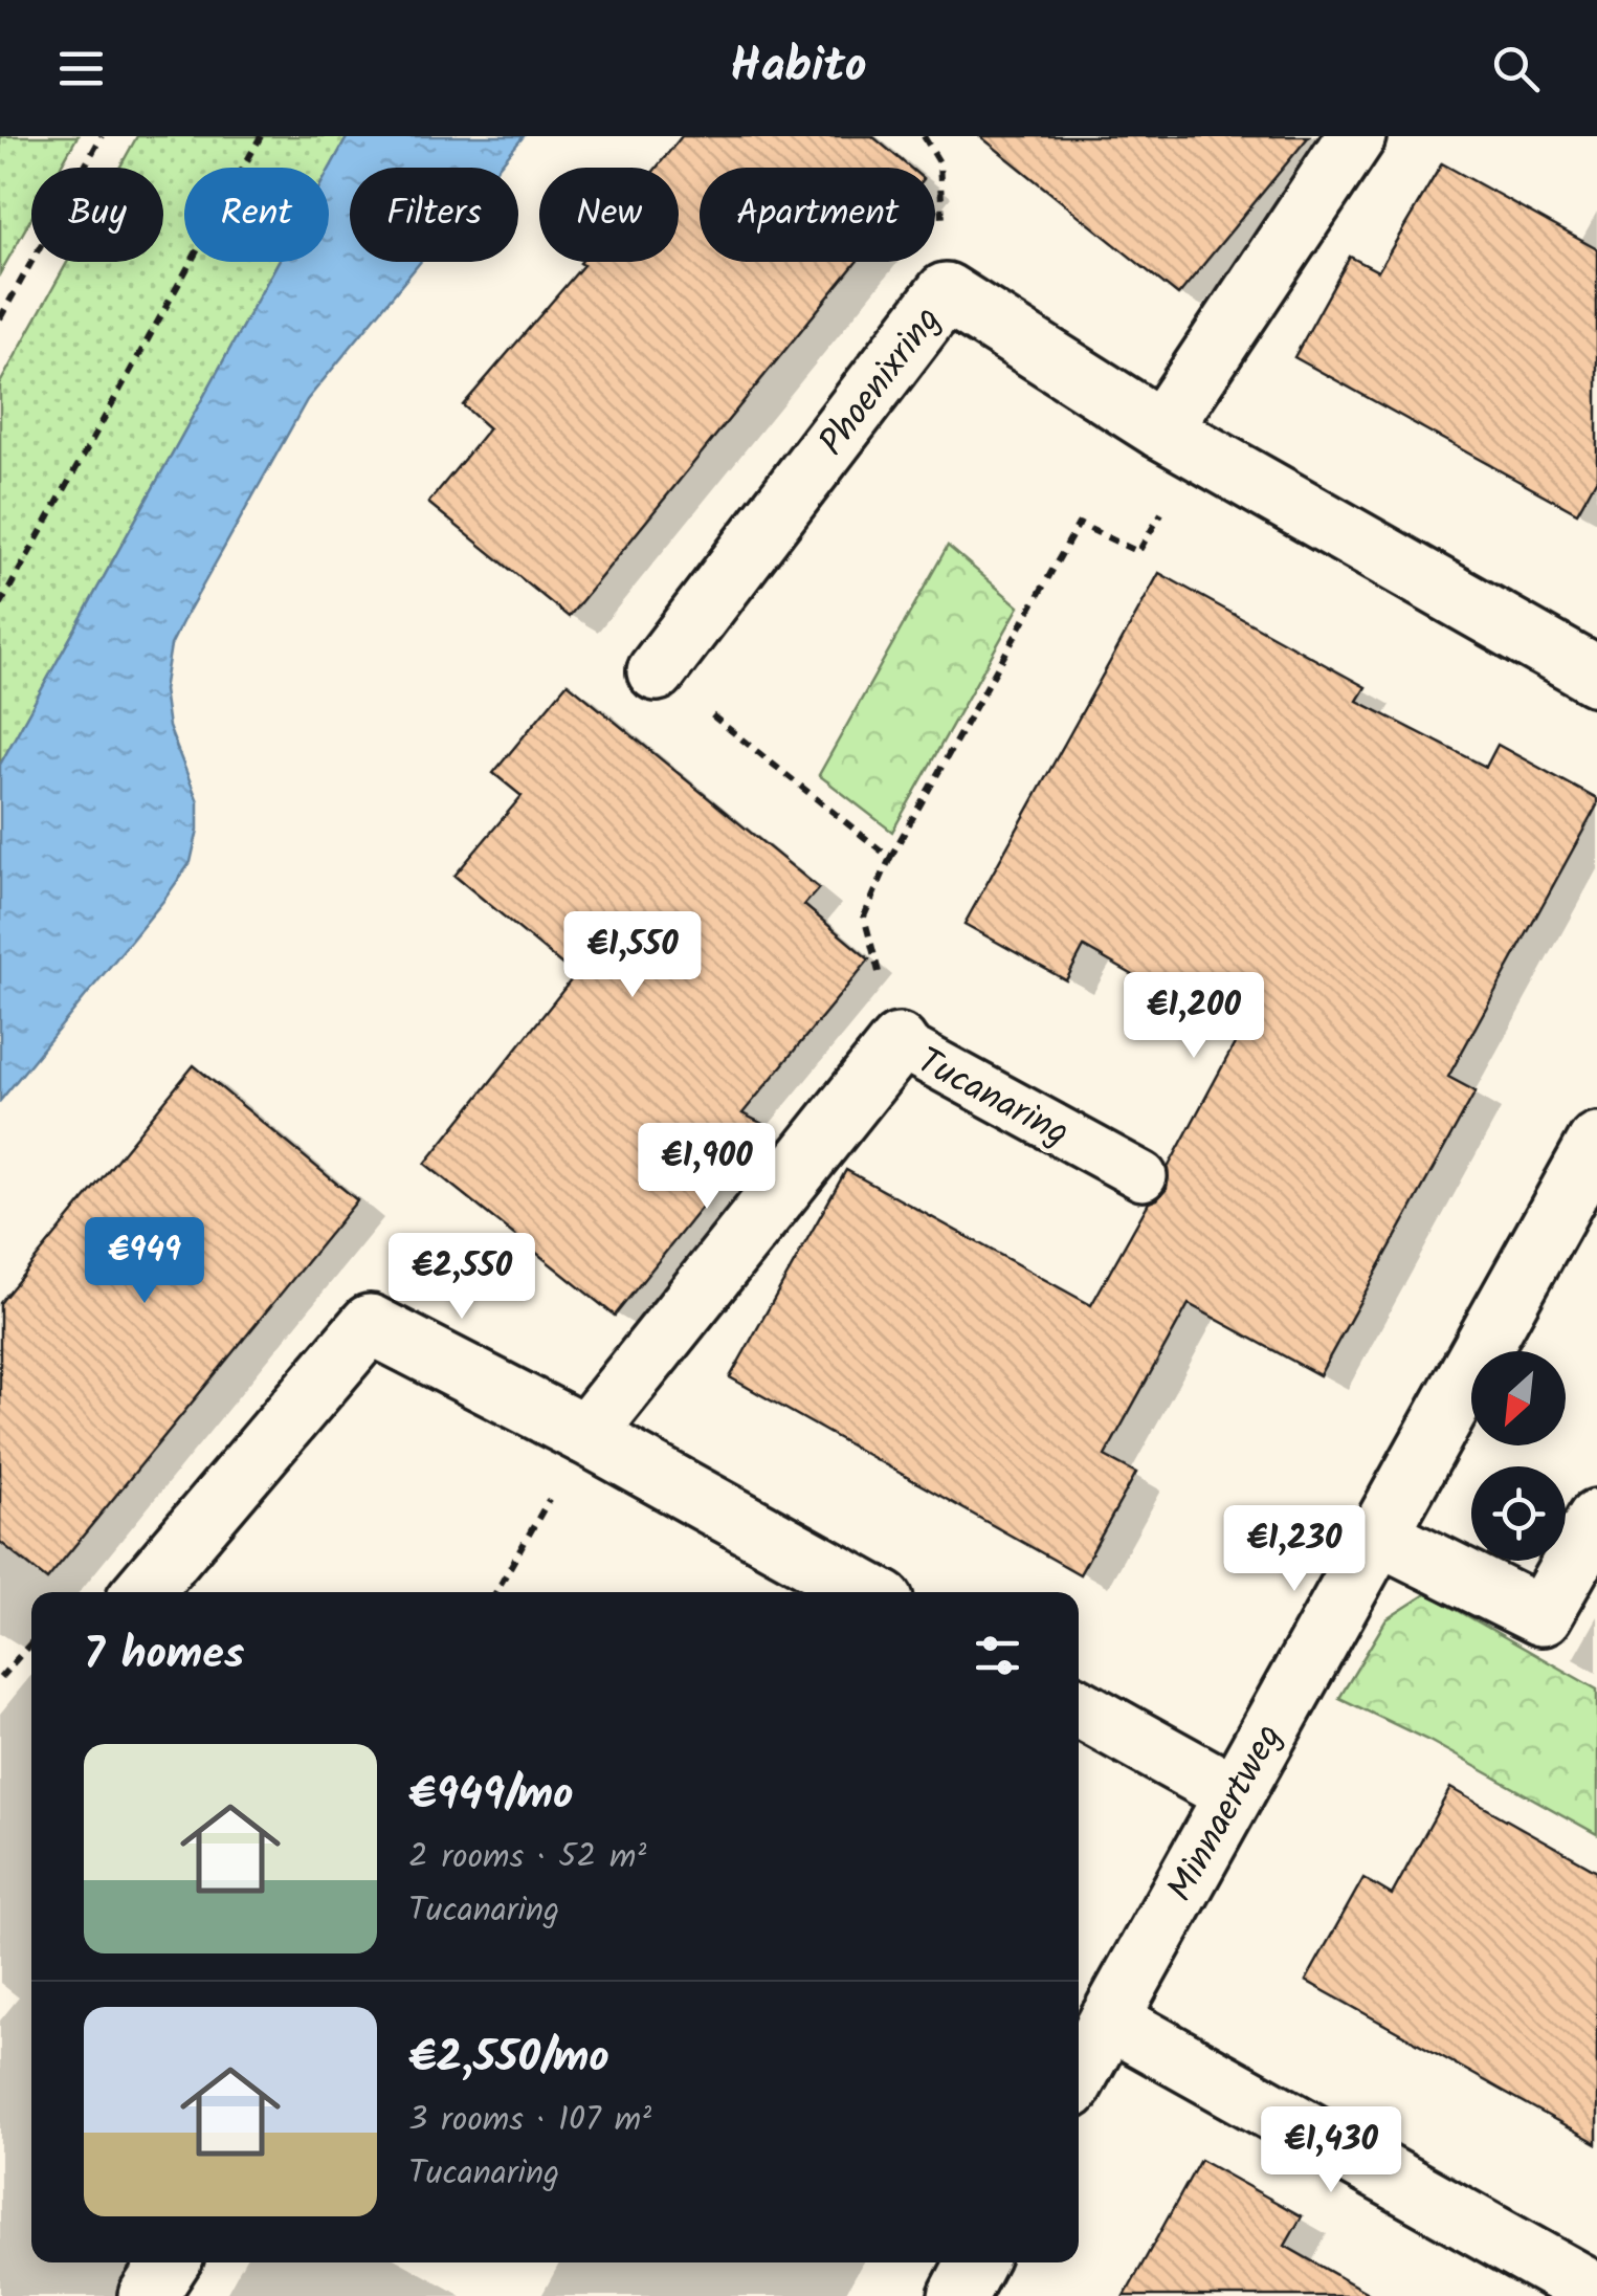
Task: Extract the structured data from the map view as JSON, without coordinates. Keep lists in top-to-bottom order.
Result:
{
  "streets": {
    "street": ["Phoenixring", "Tucanaring", "Minnaertweg"]
  },
  "north": "bottom left",
  "page": {
    "header": "Habito",
    "chip": [
      "Buy",
      "Rent",
      "Filters",
      "New",
      "Apartment"
    ],
    "price": [
      "€1,550",
      "€1,200",
      "€1,900",
      "€949",
      "€2,550",
      "€1,230",
      "€1,430"
    ],
    "heading": "7 homes",
    "list": [
      {
        "name": "€949/mo",
        "note": "2 rooms · 52 m² · Tucanaring"
      },
      {
        "name": "€2,550/mo",
        "note": "3 rooms · 107 m² · Tucanaring"
      }
    ]
  }
}
